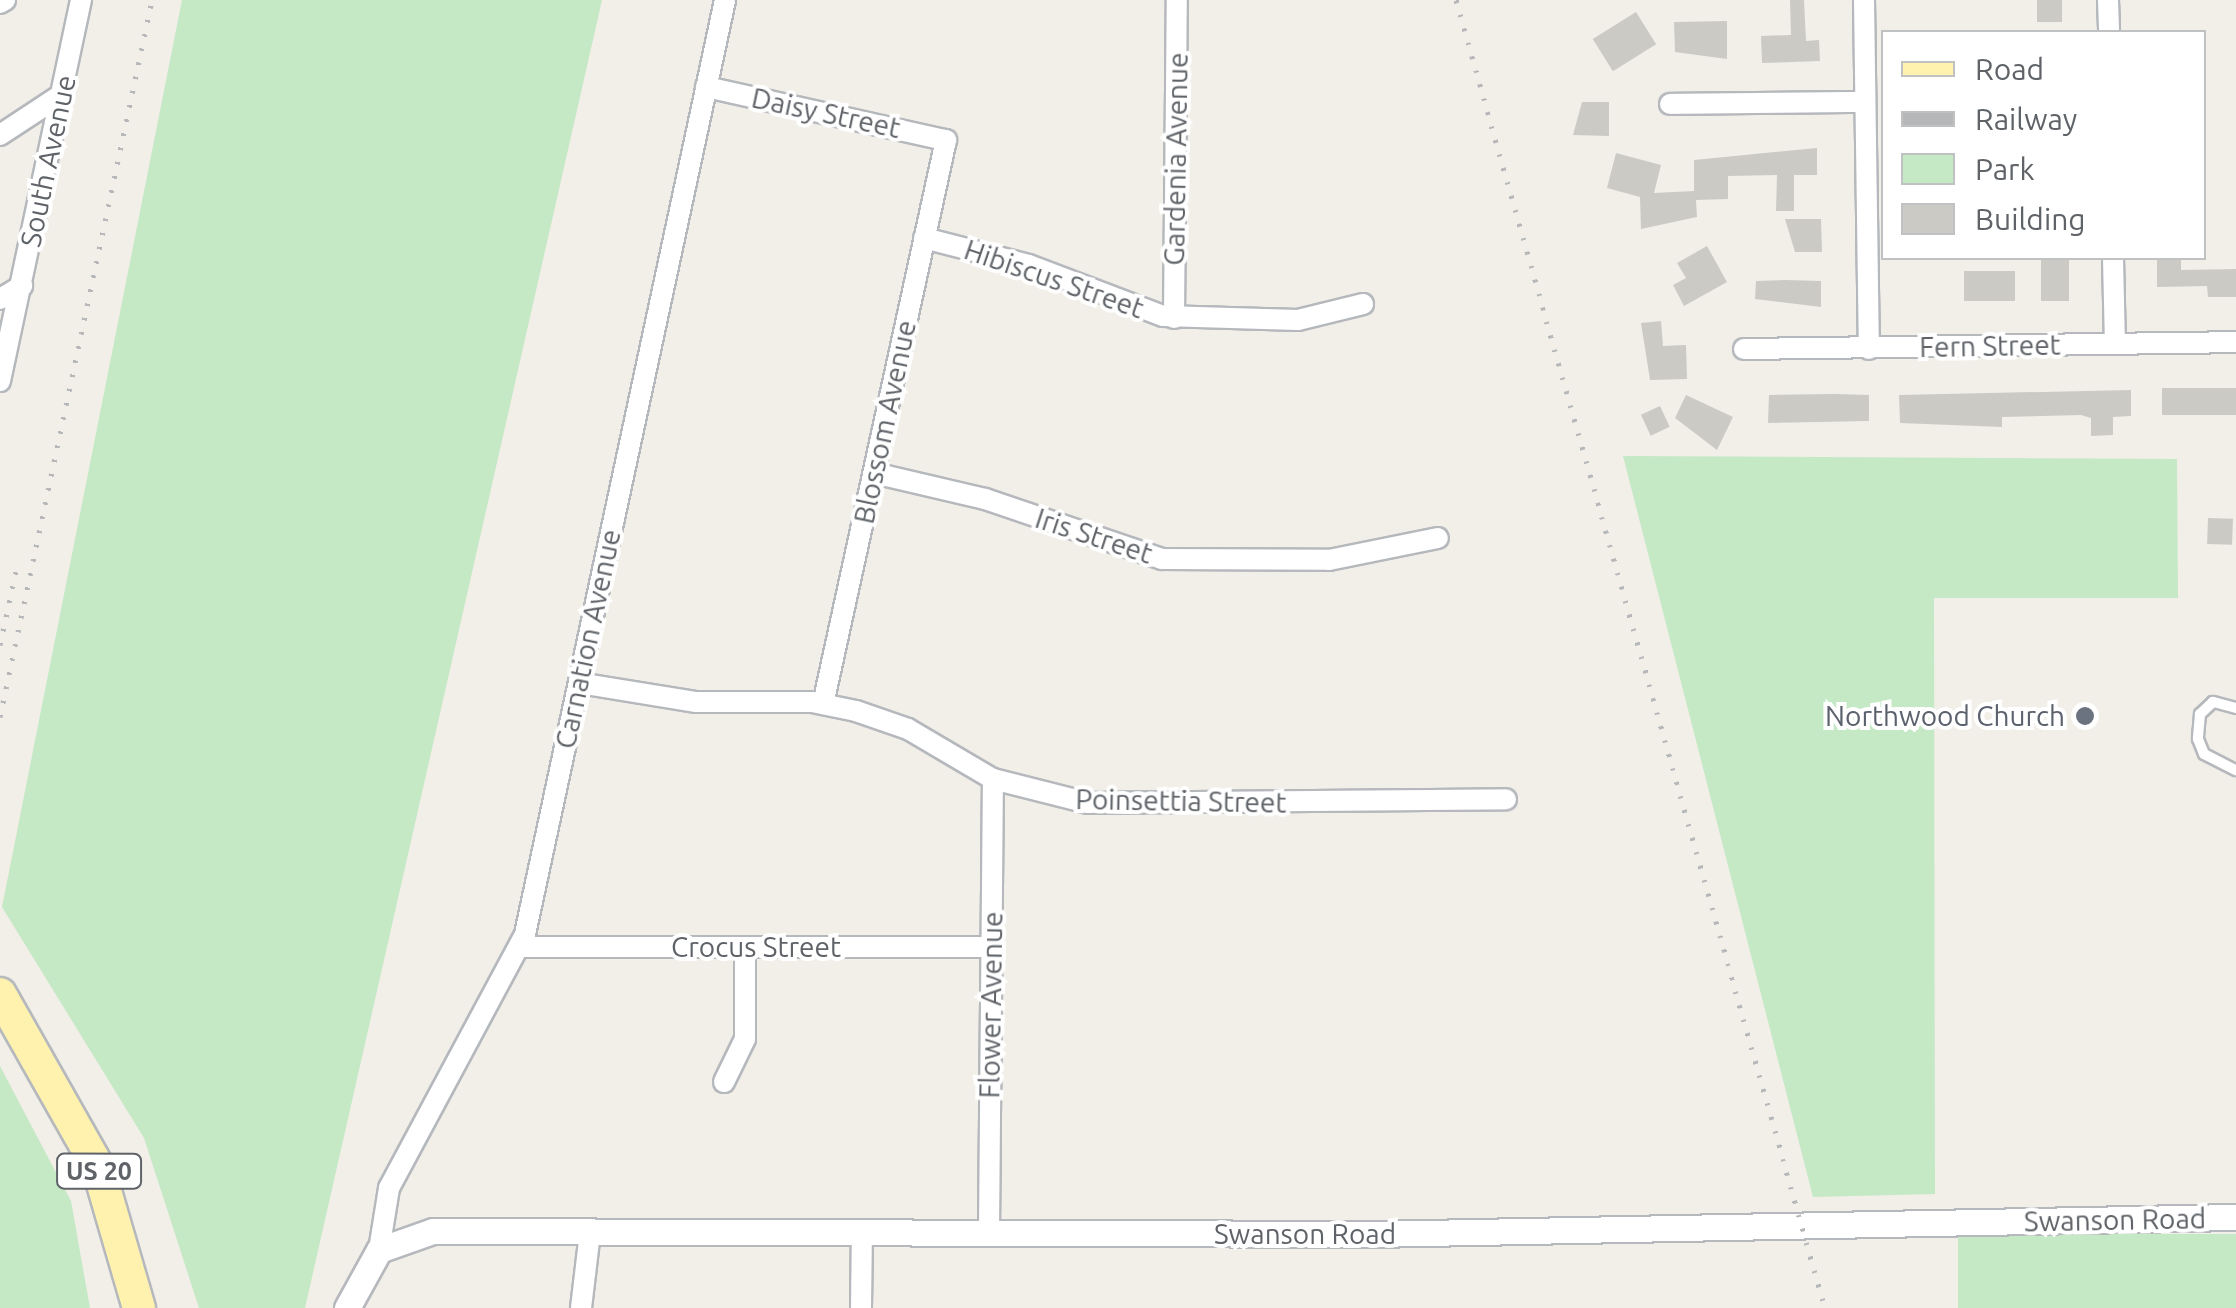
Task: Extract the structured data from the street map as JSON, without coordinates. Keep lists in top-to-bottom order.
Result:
{
  "streets": {
    "main road": ["US 20"],
    "street": [
      "Daisy Street",
      "Gardenia Avenue",
      "South Avenue",
      "Hibiscus Street",
      "Fern Street",
      "Blossom Avenue",
      "Iris Street",
      "Carnation Avenue",
      "Poinsettia Street",
      "Crocus Street",
      "Flower Avenue",
      "Swanson Road"
    ]
  },
  "crossings": [
    ["Daisy Street", "Blossom Avenue"],
    ["Daisy Street", "Carnation Avenue"],
    ["Gardenia Avenue", "Hibiscus Street"],
    ["Hibiscus Street", "Blossom Avenue"],
    ["Blossom Avenue", "Iris Street"],
    ["Blossom Avenue", "Poinsettia Street"],
    ["Carnation Avenue", "Poinsettia Street"],
    ["Carnation Avenue", "Crocus Street"],
    ["Carnation Avenue", "Swanson Road"],
    ["Poinsettia Street", "Flower Avenue"],
    ["Crocus Street", "Flower Avenue"],
    ["Flower Avenue", "Swanson Road"]
  ],
  "places": ["Northwood Church"],
  "legend": [
    "Road",
    "Railway",
    "Park",
    "Building"
  ]
}
